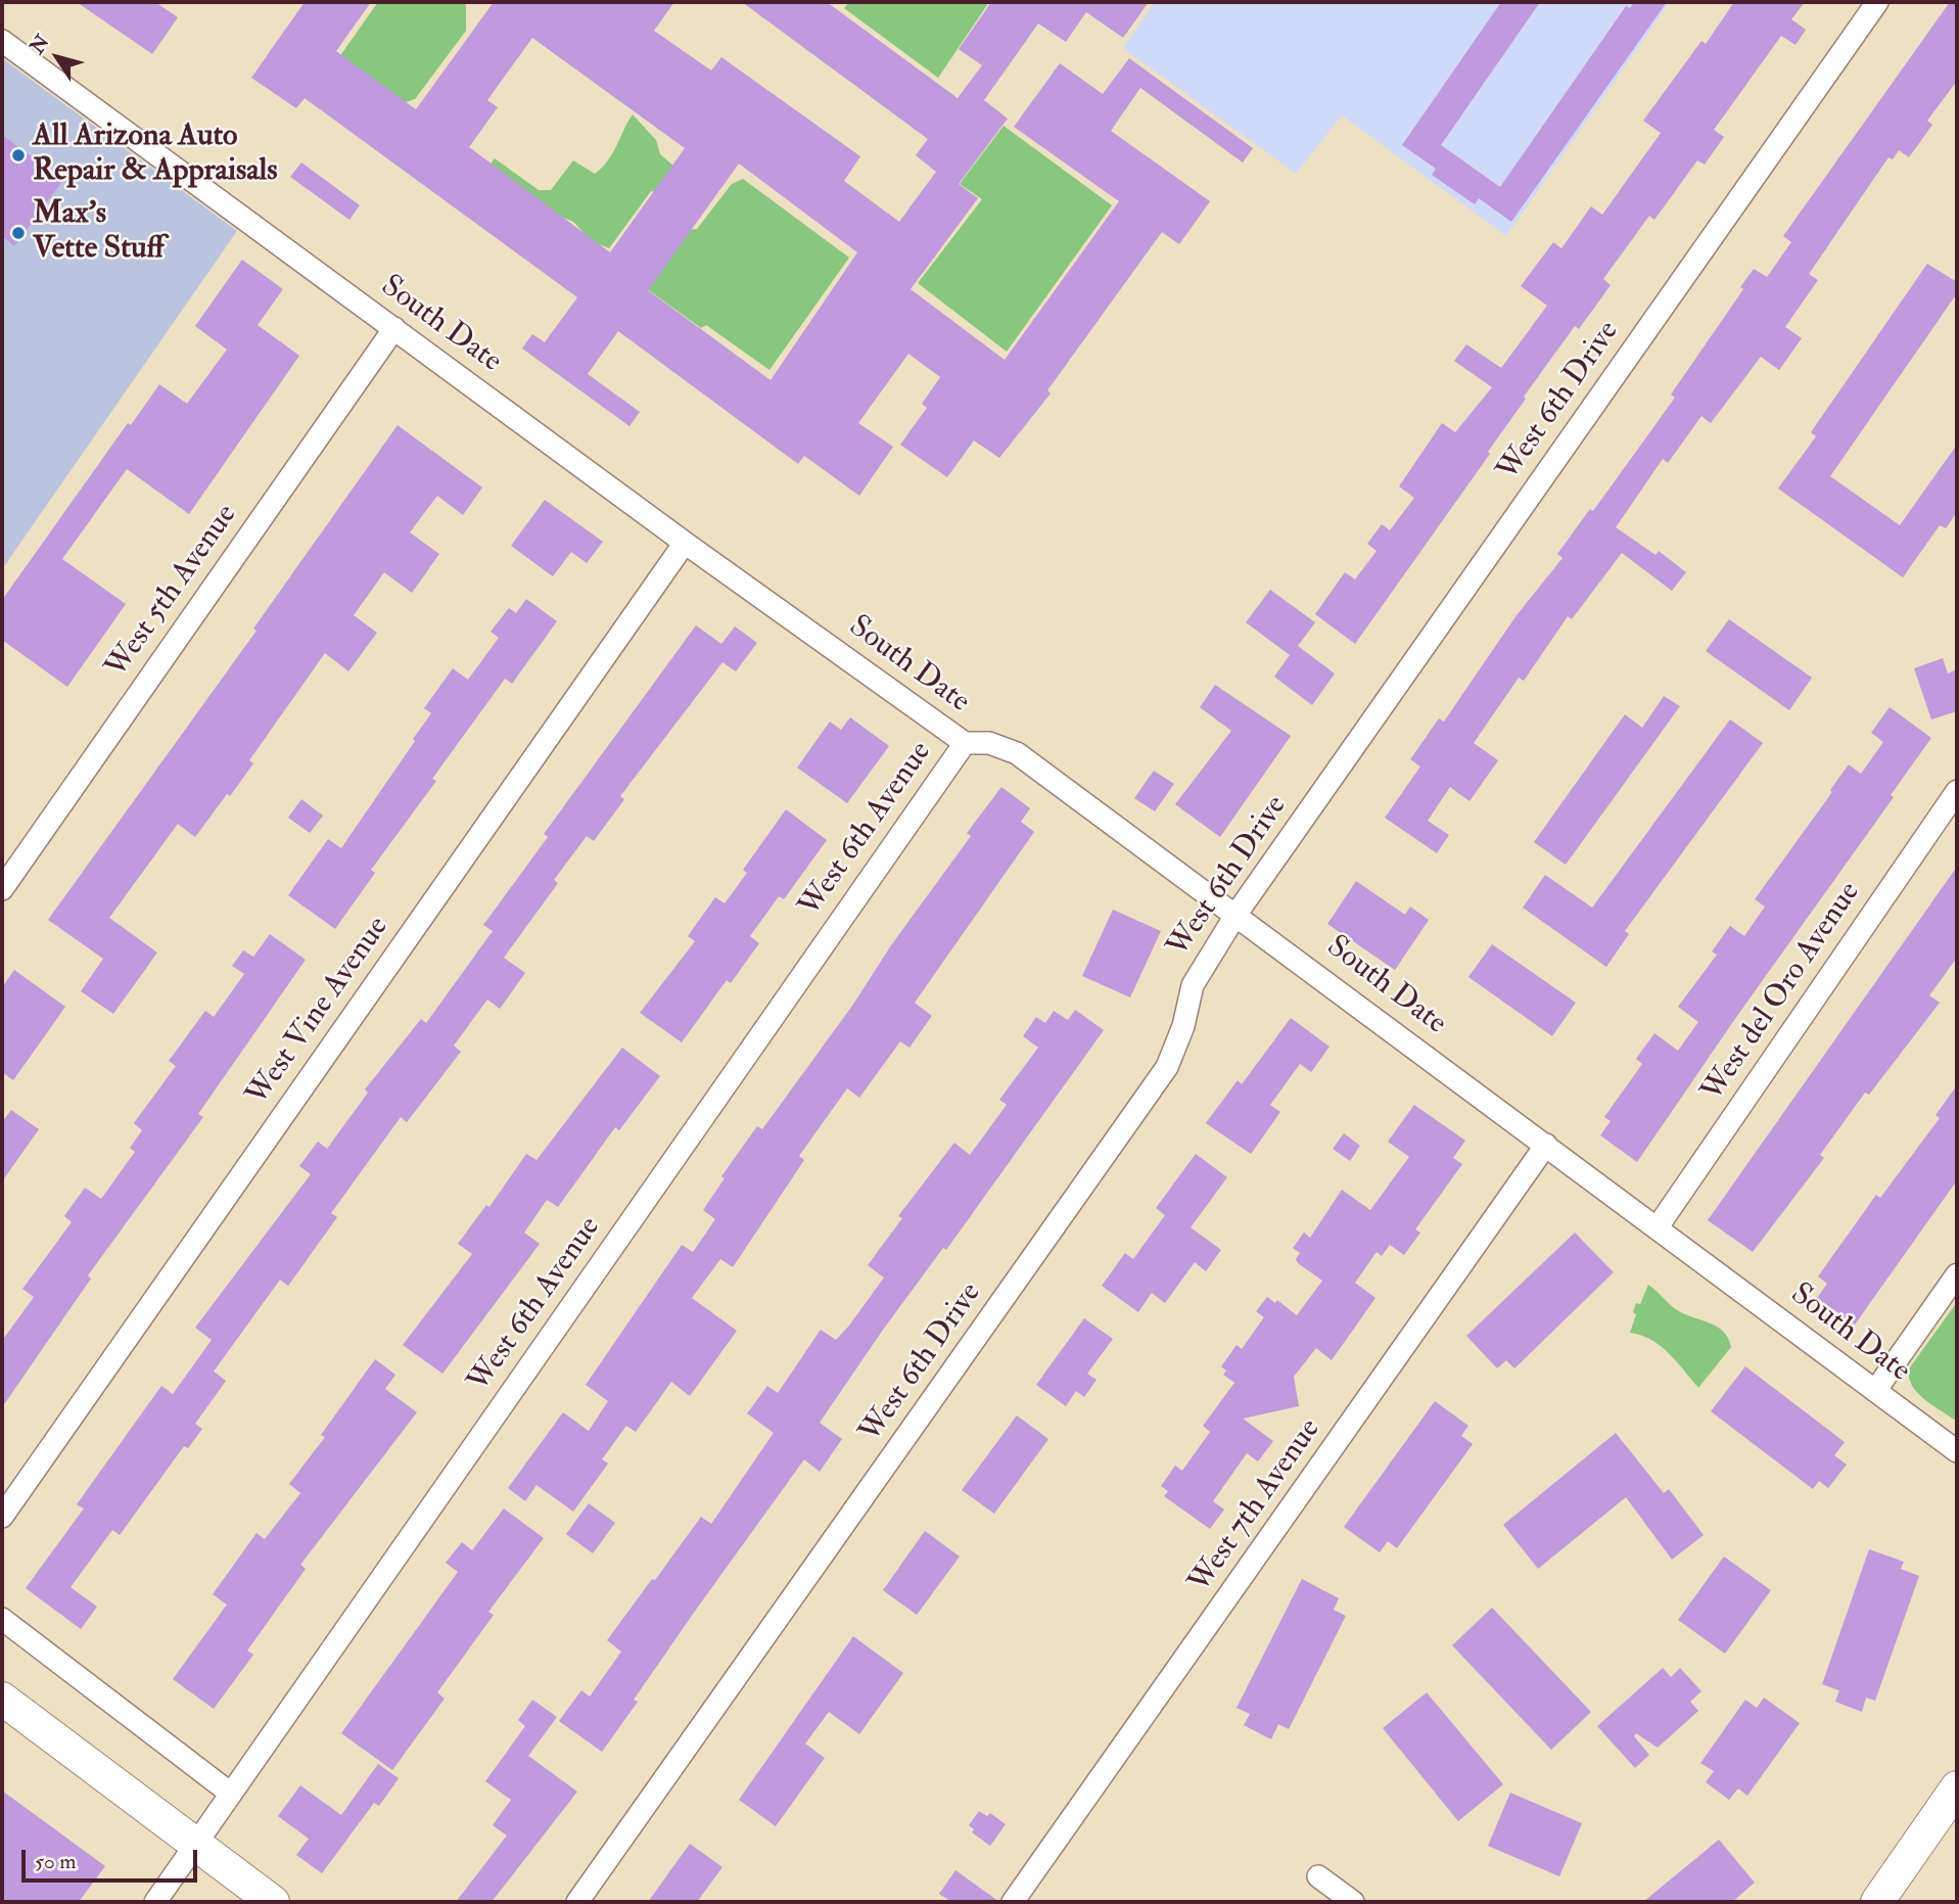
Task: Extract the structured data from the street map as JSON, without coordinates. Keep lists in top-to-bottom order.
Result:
{
  "streets": {
    "street": [
      "South Date",
      "West 6th Drive",
      "West 5th Avenue",
      "West 6th Avenue",
      "West del Oro Avenue",
      "West Vine Avenue",
      "West 7th Avenue"
    ]
  },
  "crossings": [
    ["South Date", "West 6th Drive"],
    ["South Date", "West 5th Avenue"],
    ["South Date", "West 6th Avenue"],
    ["South Date", "West del Oro Avenue"],
    ["South Date", "West Vine Avenue"],
    ["South Date", "West 7th Avenue"]
  ],
  "places": ["All Arizona Auto Repair & Appraisals", "Max's Vette Stuff"],
  "scale_bar": "50 m",
  "north": "top left"
}
